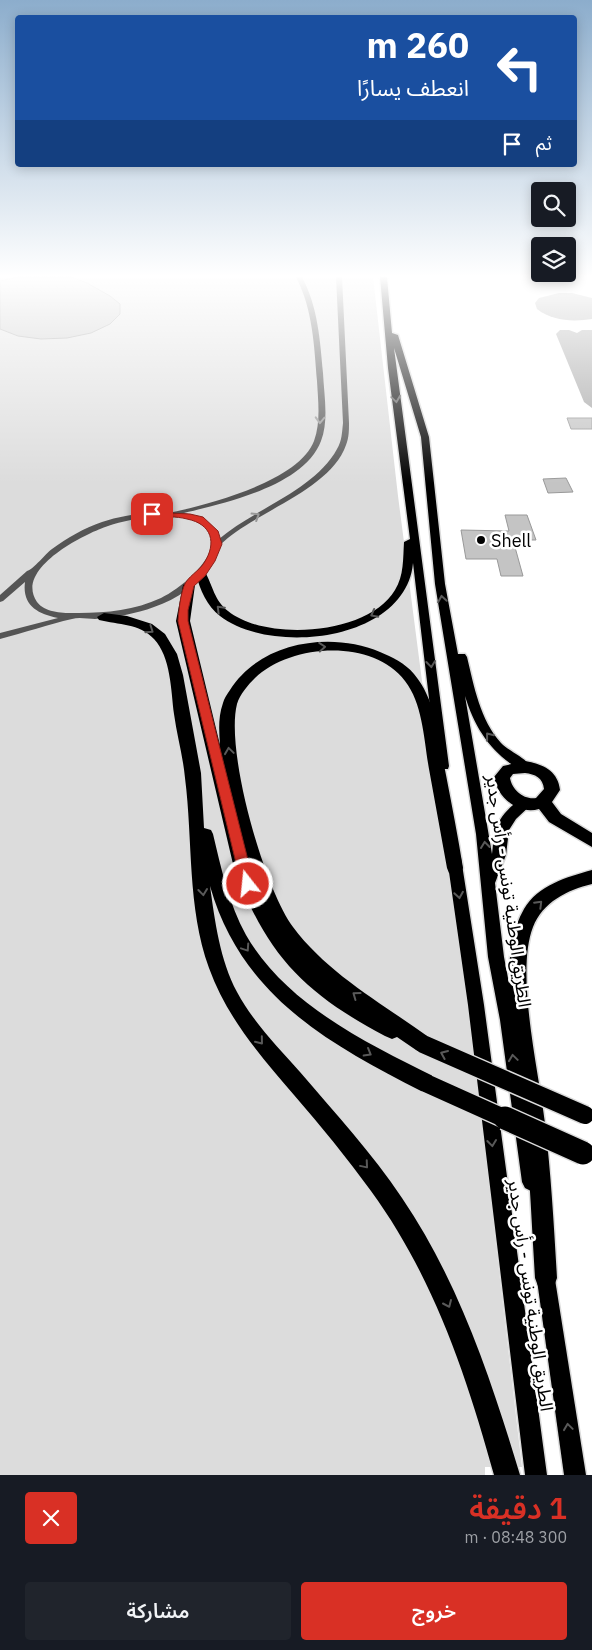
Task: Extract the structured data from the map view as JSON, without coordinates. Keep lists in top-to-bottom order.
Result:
{
  "streets": {
    "main road": ["الطريق الوطنية تونس - رأس جدير"]
  },
  "places": ["Shell"],
  "page": {
    "turn": ["260 m", "انعطف يسارًا"],
    "then": "ثم",
    "heading": ["1 دقيقة", "300 m · 08:48"],
    "buttons": ["خروج", "مشاركة"]
  }
}
